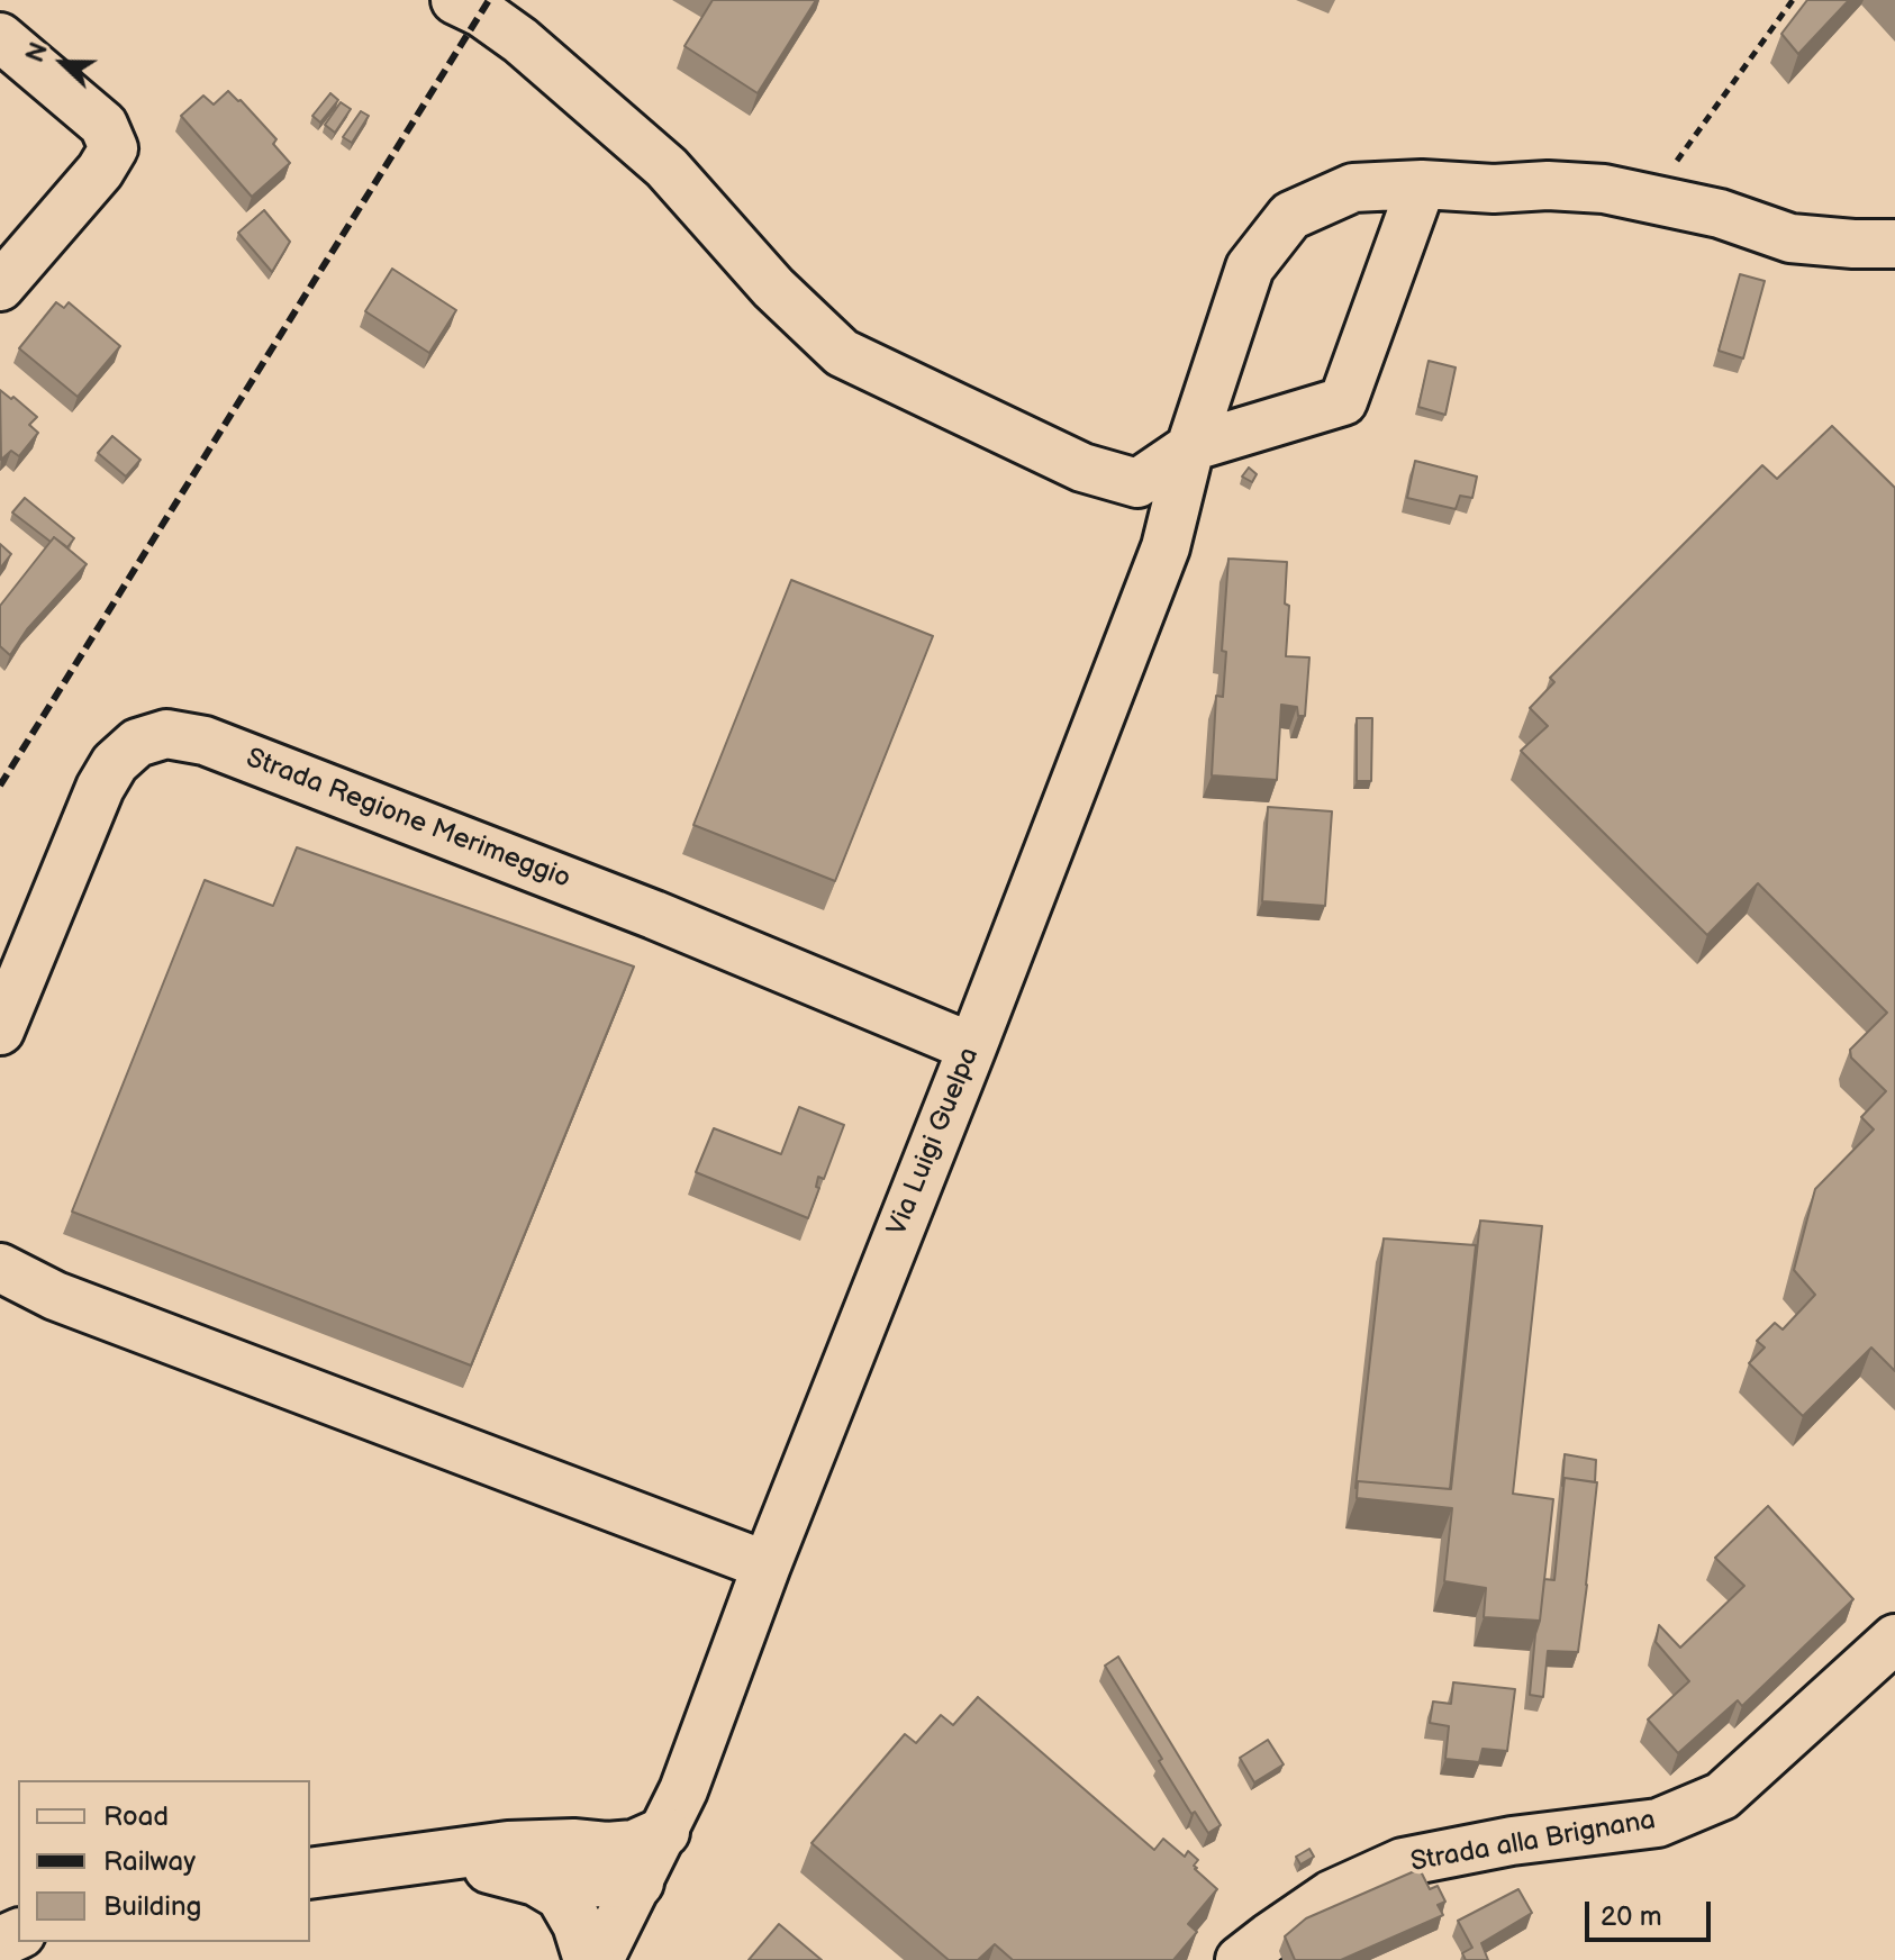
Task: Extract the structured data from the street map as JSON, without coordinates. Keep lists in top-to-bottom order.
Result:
{
  "streets": {
    "street": ["Strada Regione Merimeggio", "Via Luigi Guelpa", "Strada alla Brignana"]
  },
  "crossings": [
    ["Strada Regione Merimeggio", "Via Luigi Guelpa"]
  ],
  "legend": ["Road", "Railway", "Building"],
  "scale_bar": "20 m",
  "north": "left"
}
